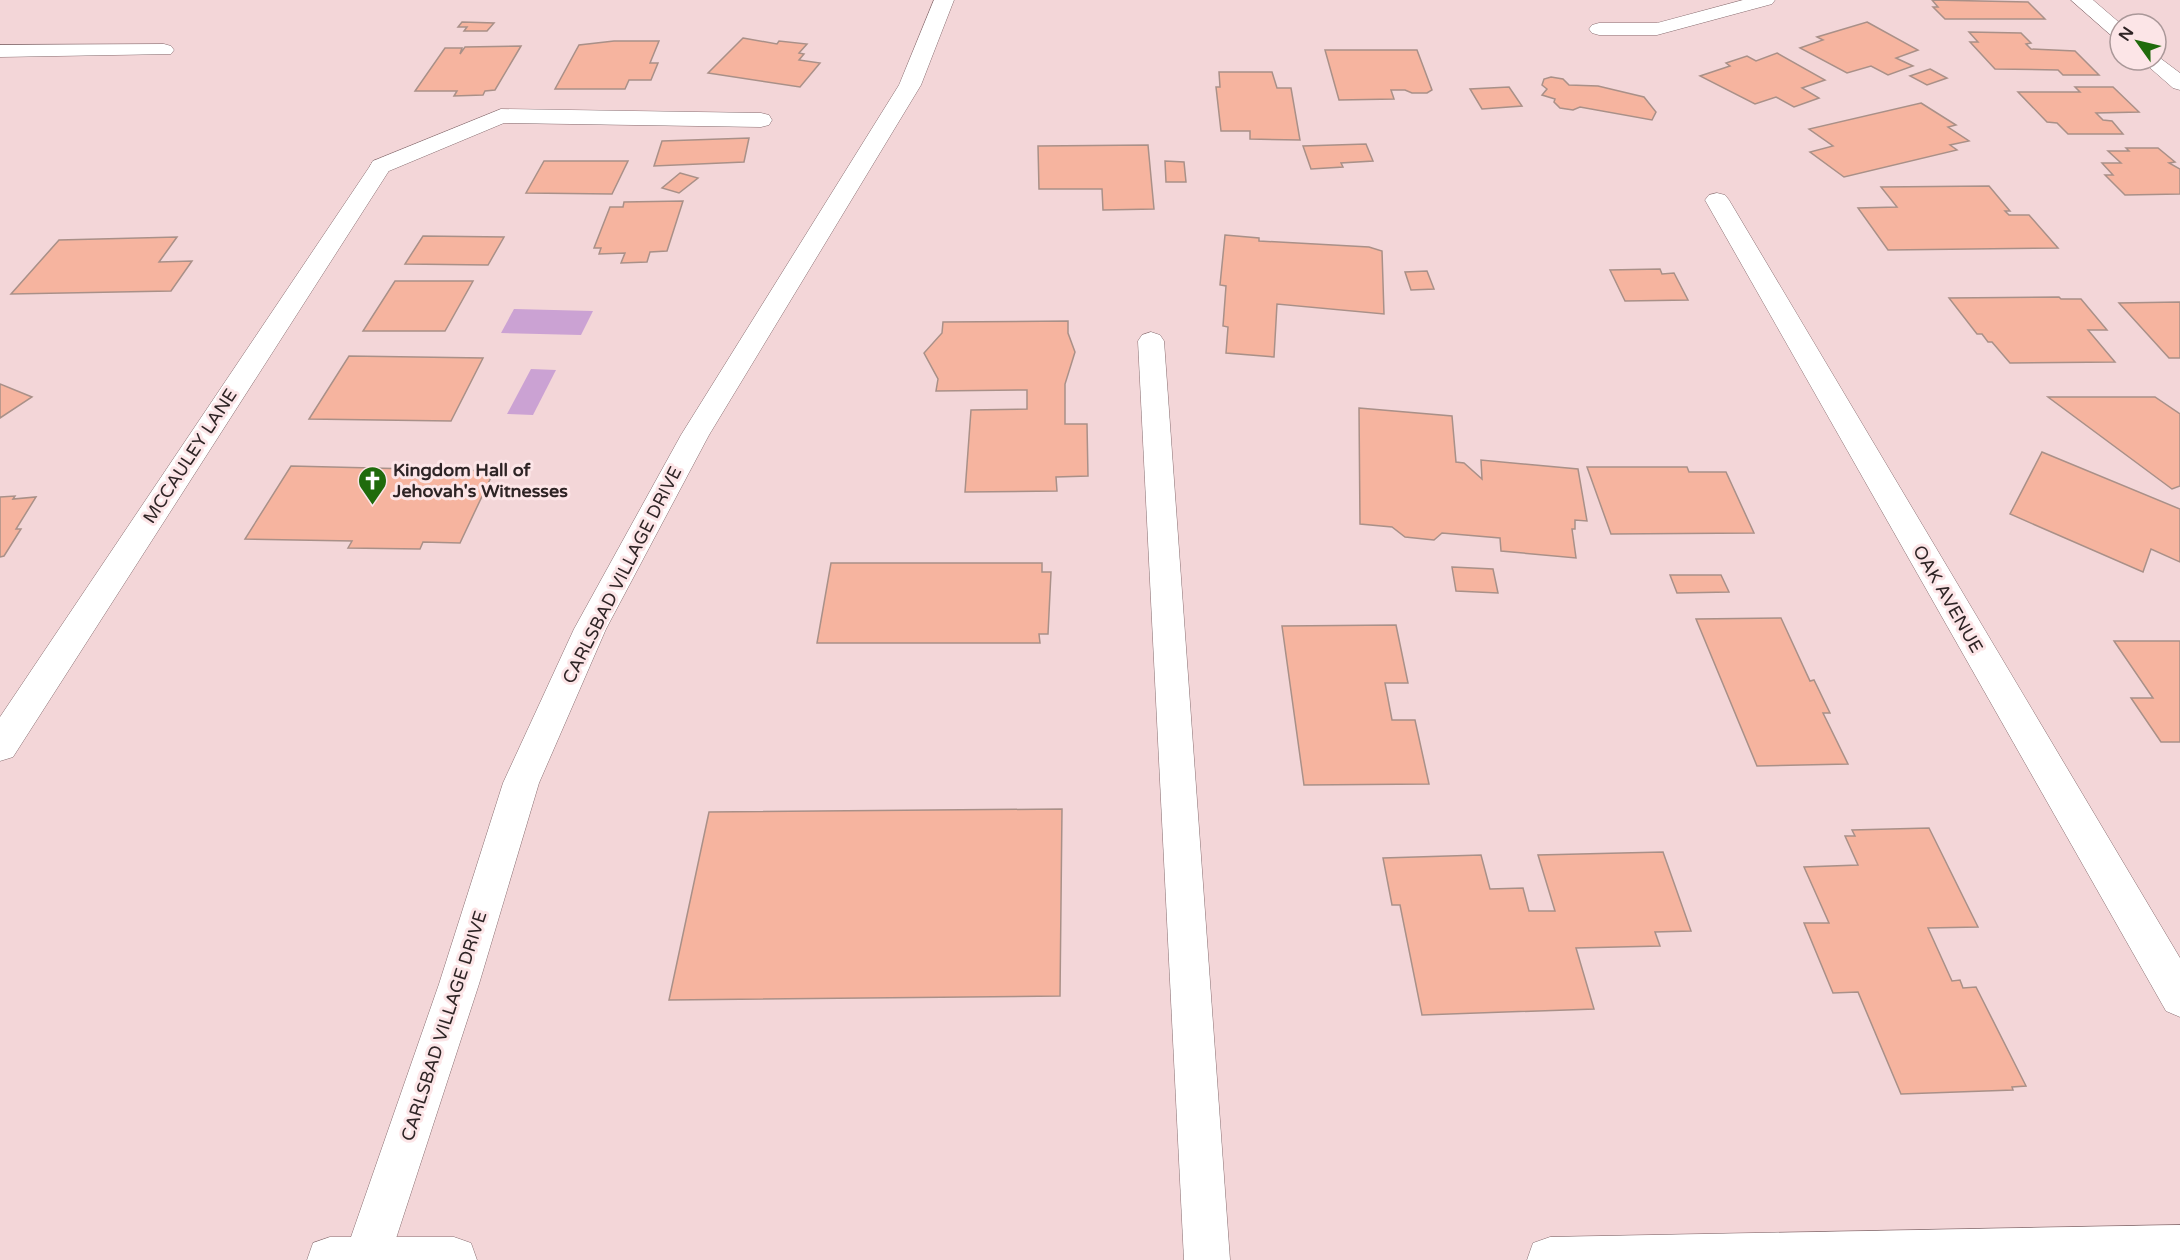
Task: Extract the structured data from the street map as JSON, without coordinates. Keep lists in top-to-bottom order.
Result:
{
  "streets": {
    "street": ["MCCAULEY LANE", "CARLSBAD VILLAGE DRIVE", "OAK AVENUE"]
  },
  "places": {
    "church": ["Kingdom Hall of Jehovah's Witnesses"]
  },
  "north": "top left"
}
